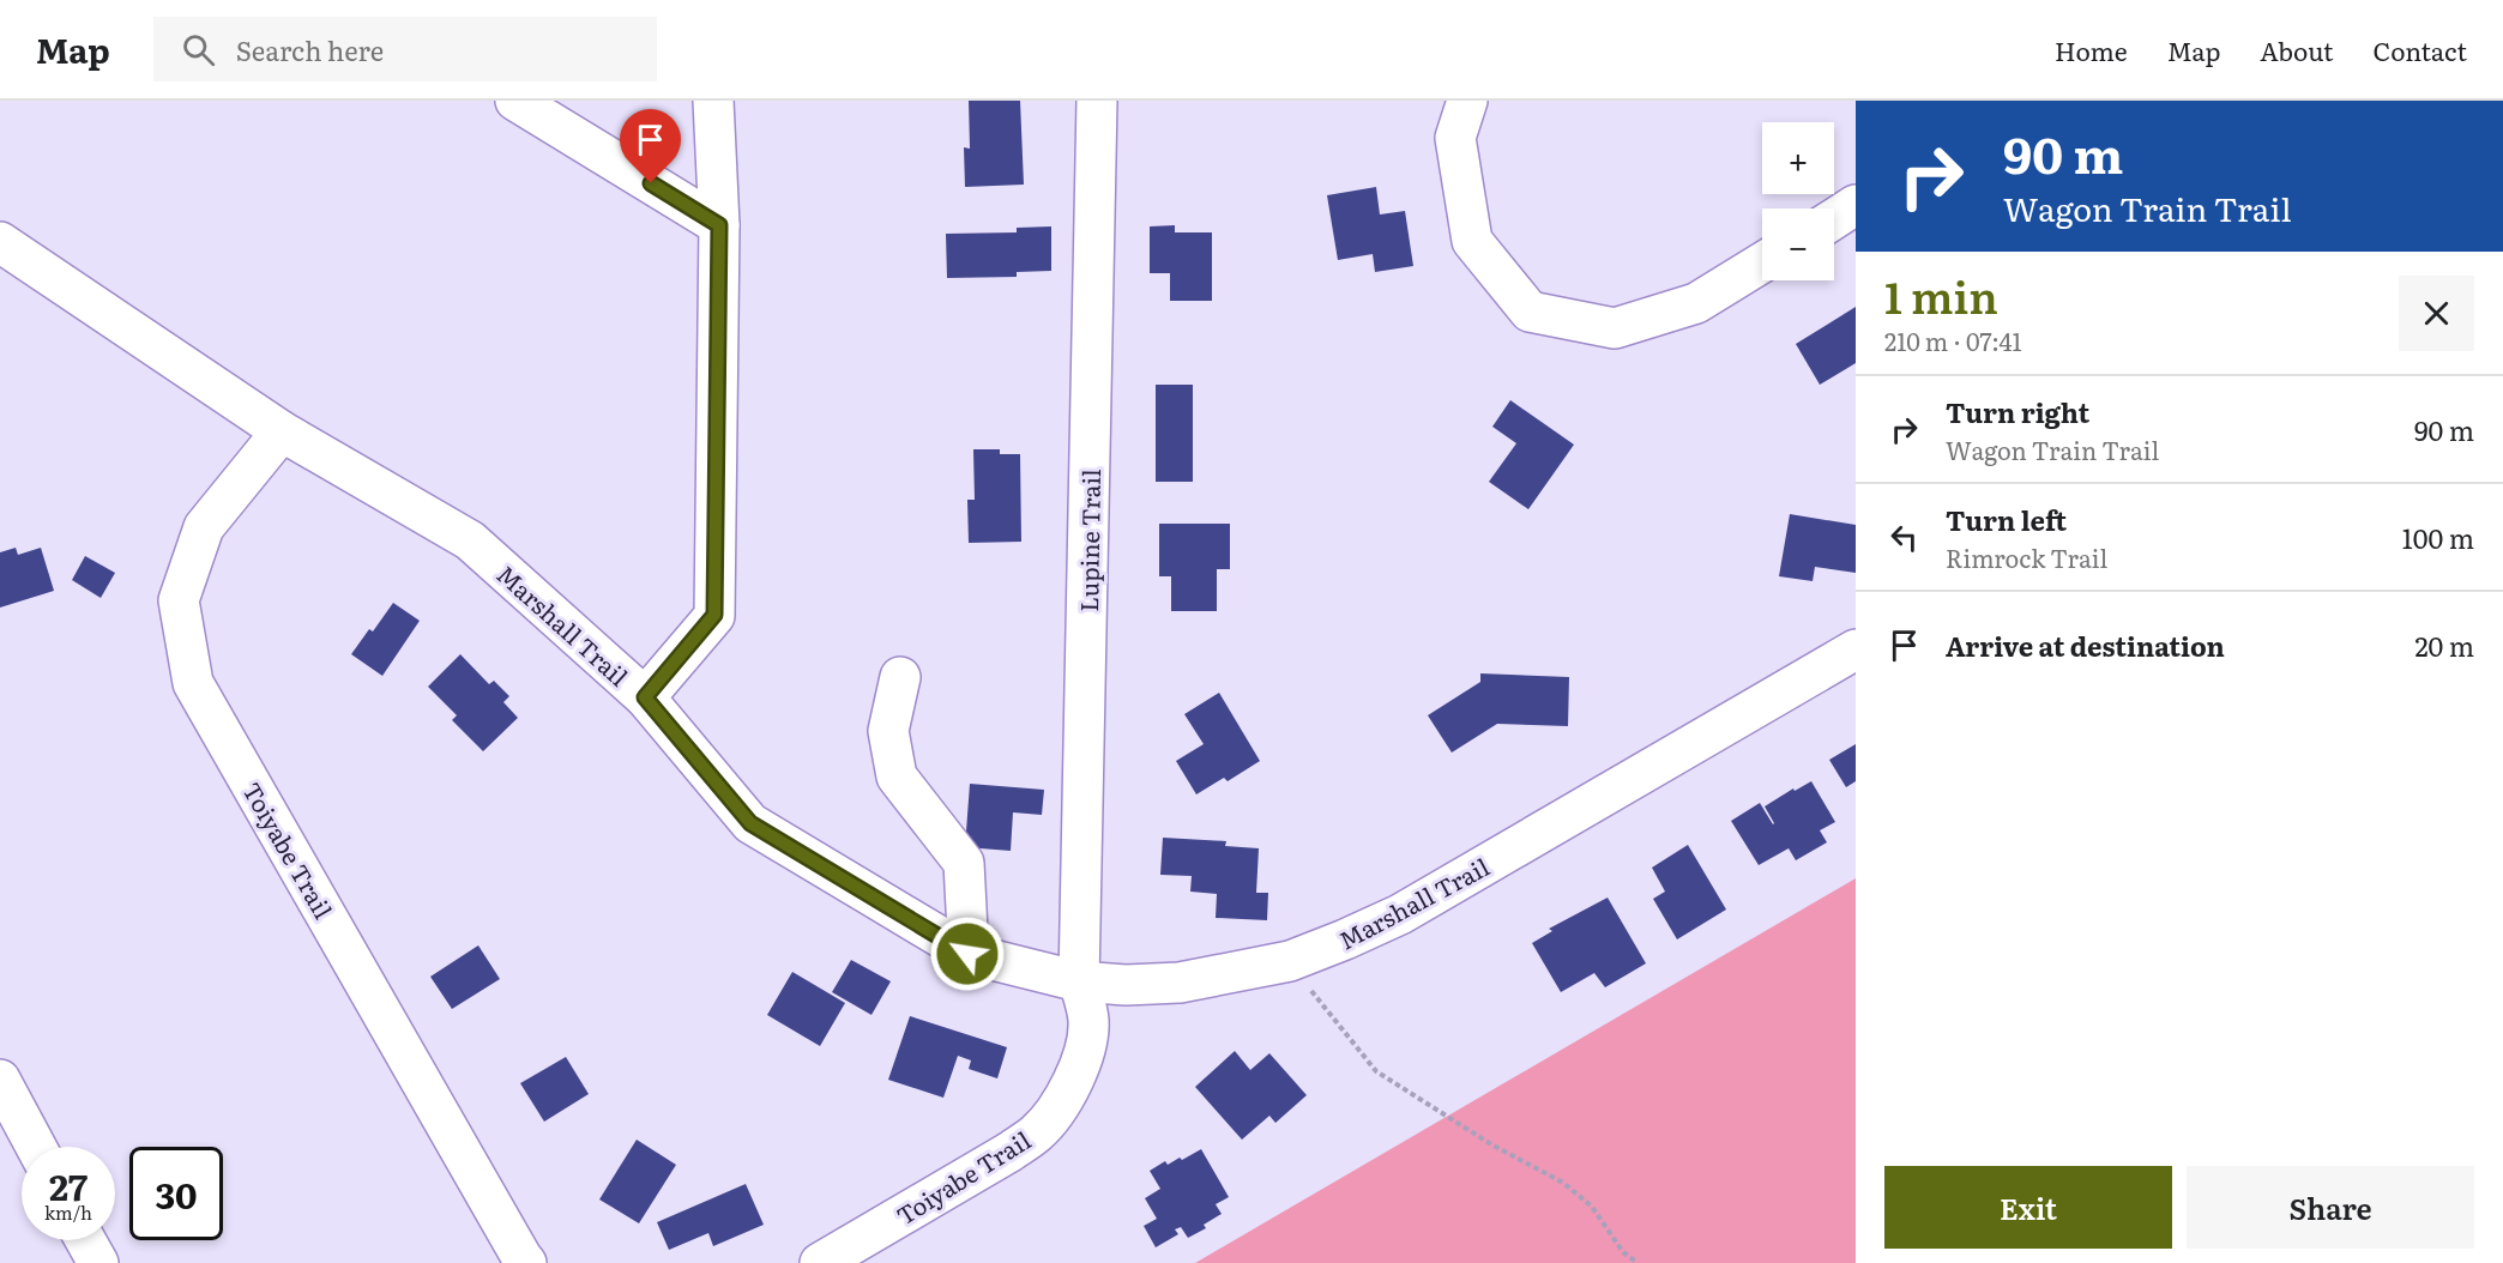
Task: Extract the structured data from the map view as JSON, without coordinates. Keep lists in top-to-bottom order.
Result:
{
  "streets": {
    "street": ["Lupine Trail", "Marshall Trail", "Toiyabe Trail"]
  },
  "crossings": [
    ["Lupine Trail", "Marshall Trail"],
    ["Lupine Trail", "Toiyabe Trail"],
    ["Marshall Trail", "Toiyabe Trail"]
  ],
  "page": {
    "header": "Map",
    "search": "Search here",
    "nav": [
      "Home",
      "Map",
      "About",
      "Contact"
    ],
    "turn": ["90 m", "Wagon Train Trail"],
    "map_buttons": ["+", "−"],
    "heading": ["1 min", "210 m · 07:41"],
    "list": [
      {
        "name": "Turn right",
        "note": "Wagon Train Trail",
        "value": "90 m"
      },
      {
        "name": "Turn left",
        "note": "Rimrock Trail",
        "value": "100 m"
      },
      {
        "name": "Arrive at destination",
        "value": "20 m"
      }
    ],
    "speed": "27 km/h",
    "limit": "30",
    "buttons": ["Exit", "Share"]
  }
}
